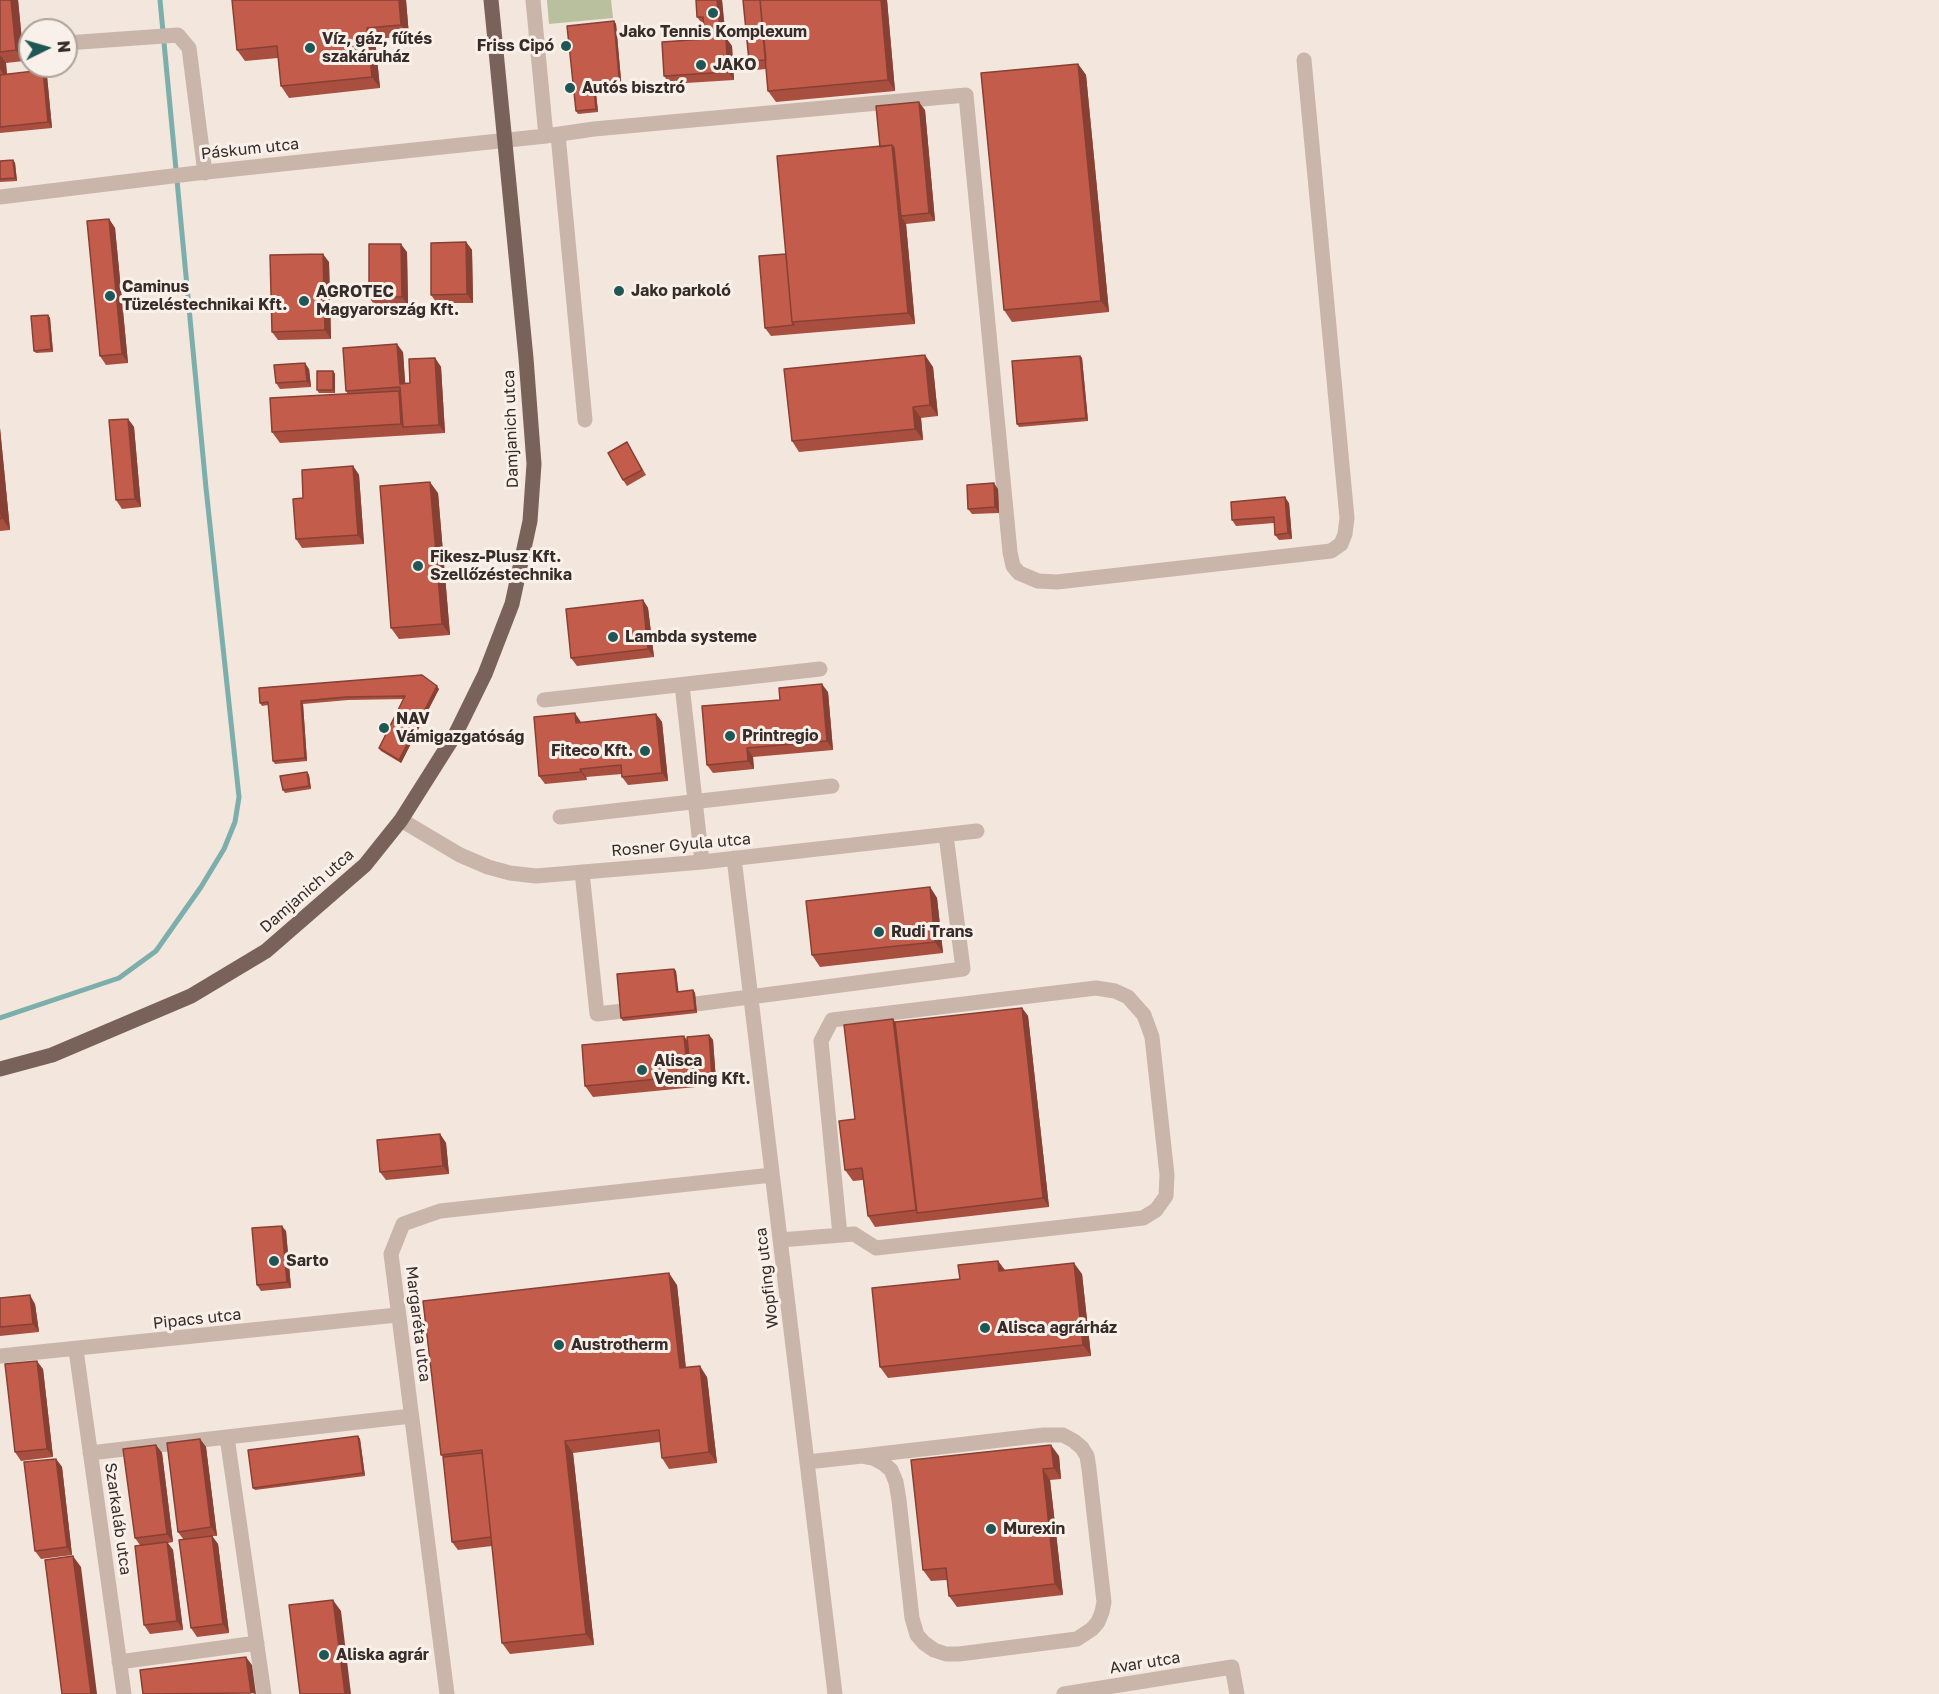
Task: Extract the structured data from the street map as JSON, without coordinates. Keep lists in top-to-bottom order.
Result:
{
  "streets": {
    "main road": ["Damjanich utca"],
    "street": [
      "Páskum utca",
      "Rosner Gyula utca",
      "Wopfing utca",
      "Pipacs utca",
      "Margaréta utca",
      "Szarkaláb utca",
      "Avar utca"
    ]
  },
  "crossings": [
    ["Páskum utca", "Damjanich utca"],
    ["Damjanich utca", "Rosner Gyula utca"],
    ["Rosner Gyula utca", "Wopfing utca"],
    ["Wopfing utca", "Margaréta utca"],
    ["Pipacs utca", "Margaréta utca"],
    ["Pipacs utca", "Szarkaláb utca"]
  ],
  "places": [
    "Jako Tennis Komplexum",
    "Friss Cipó",
    "Víz, gáz, fűtés szakáruház",
    "JAKO",
    "Autós bisztró",
    "Jako parkoló",
    "Caminus Tüzeléstechnikai Kft.",
    "AGROTEC Magyarország Kft.",
    "Fikesz-Plusz Kft. Szellőzéstechnika",
    "Lambda systeme",
    "NAV Vámigazgatóság",
    "Printregio",
    "Fiteco Kft.",
    "Rudi Trans",
    "Alisca Vending Kft.",
    "Sarto",
    "Alisca agrárház",
    "Austrotherm",
    "Murexin",
    "Aliska agrár"
  ],
  "north": "right"
}
